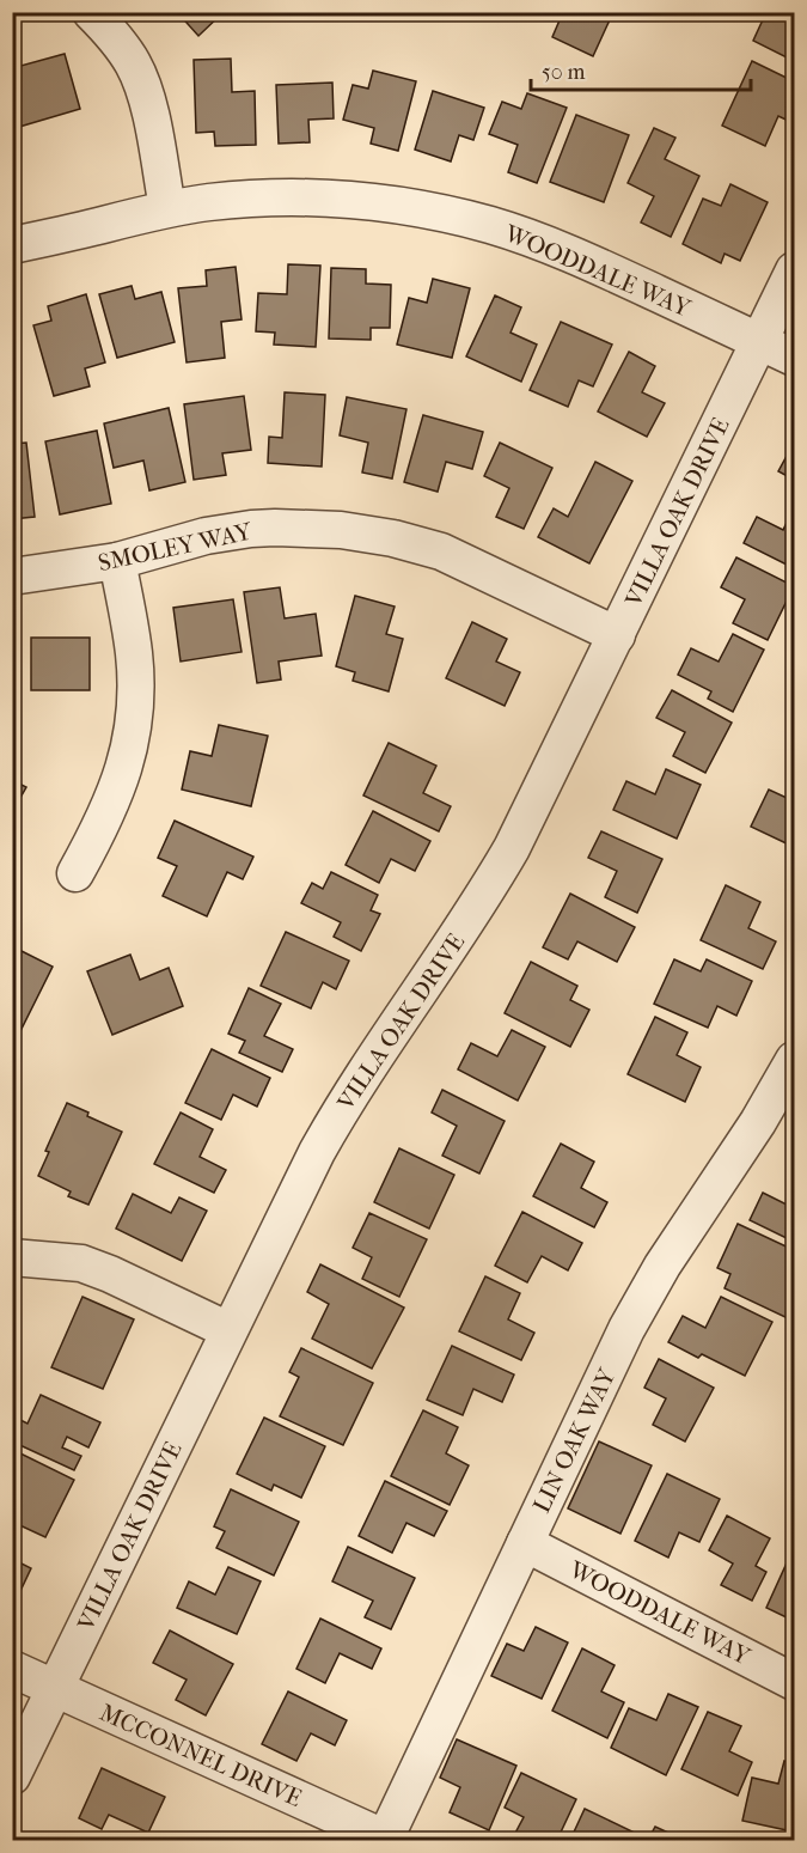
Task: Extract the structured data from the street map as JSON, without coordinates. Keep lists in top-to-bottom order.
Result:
{
  "streets": {
    "street": [
      "WOODDALE WAY",
      "VILLA OAK DRIVE",
      "SMOLEY WAY",
      "LIN OAK WAY",
      "MCCONNEL DRIVE"
    ]
  },
  "crossings": [
    ["WOODDALE WAY", "VILLA OAK DRIVE"],
    ["WOODDALE WAY", "LIN OAK WAY"],
    ["VILLA OAK DRIVE", "SMOLEY WAY"],
    ["VILLA OAK DRIVE", "MCCONNEL DRIVE"],
    ["LIN OAK WAY", "MCCONNEL DRIVE"]
  ],
  "scale_bar": "50 m"
}
